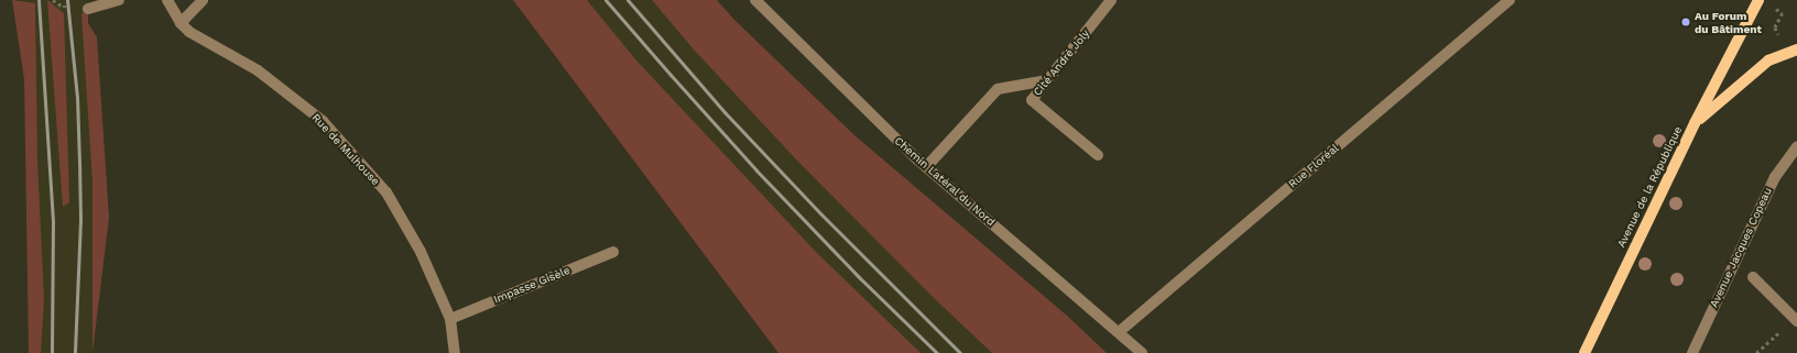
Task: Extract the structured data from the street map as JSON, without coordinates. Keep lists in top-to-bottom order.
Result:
{
  "streets": {
    "main road": ["Avenue de la République"],
    "street": [
      "Cité André Joly",
      "Rue de Mulhouse",
      "Rue Floréal",
      "Chemin Latéral du Nord",
      "Avenue Jacques Copeau",
      "Impasse Gisèle"
    ]
  },
  "crossings": [
    ["Rue de Mulhouse", "Impasse Gisèle"],
    ["Rue Floréal", "Chemin Latéral du Nord"]
  ],
  "places": ["Au Forum du Bâtiment"]
}
